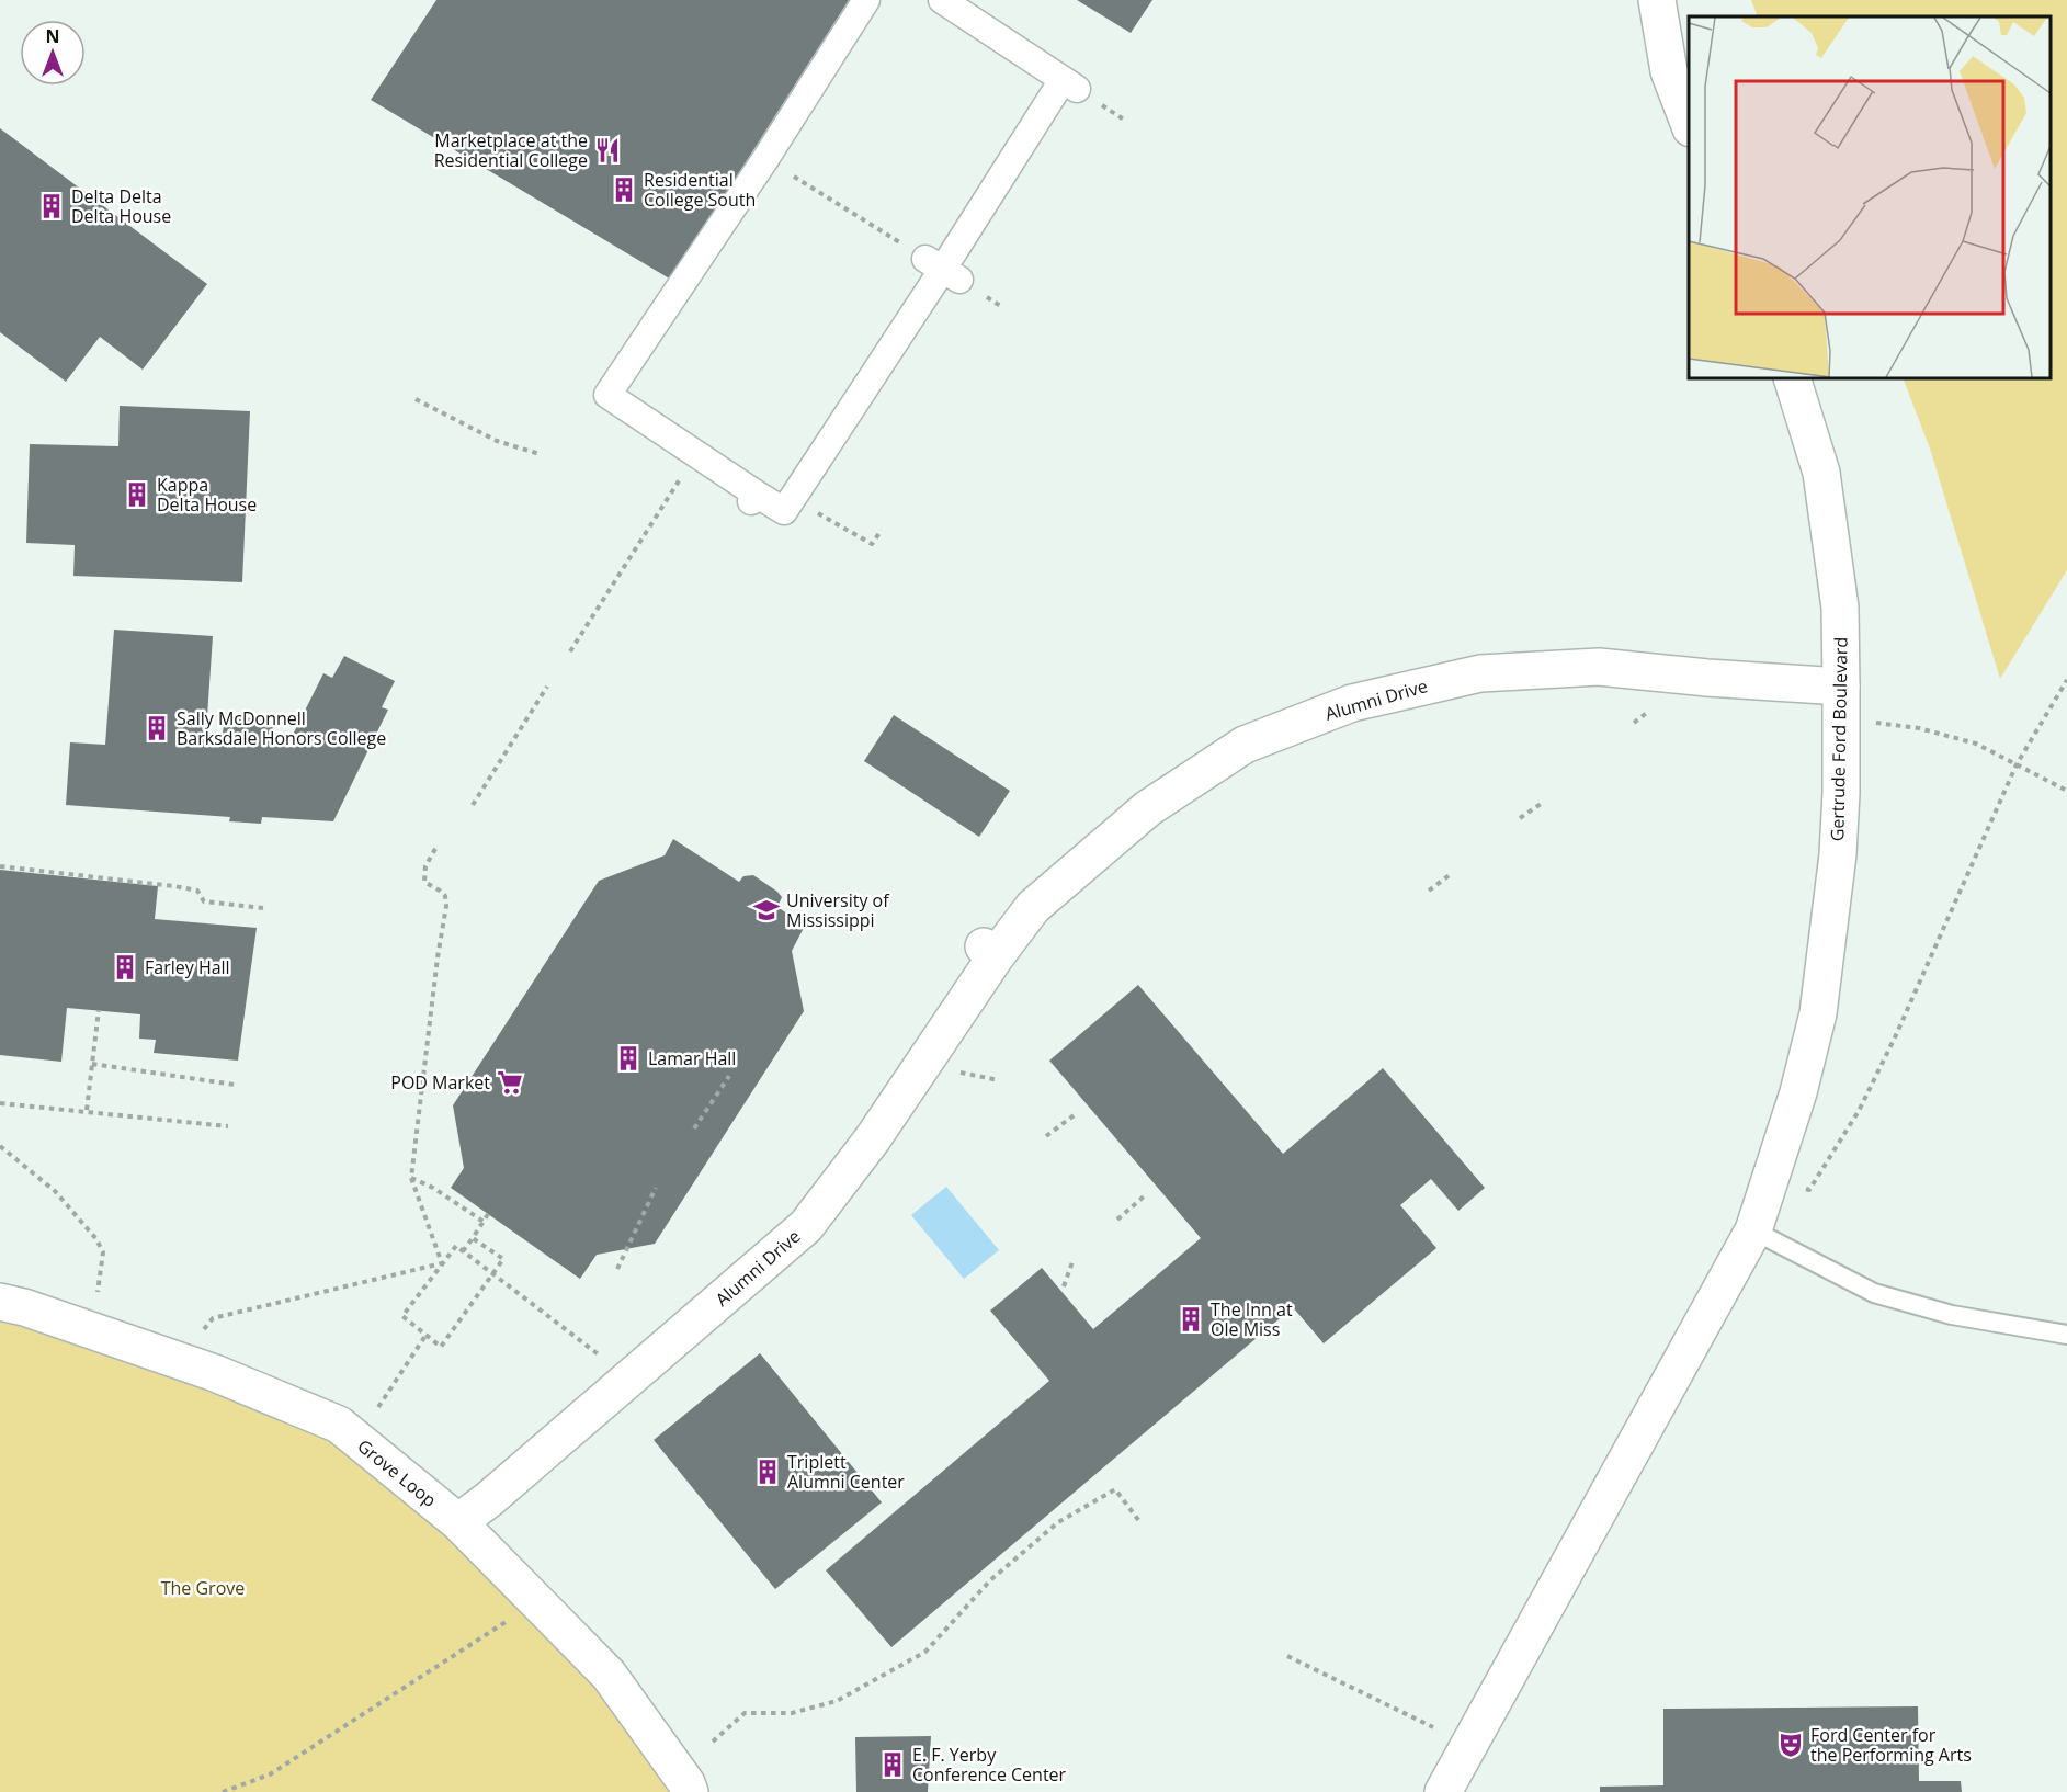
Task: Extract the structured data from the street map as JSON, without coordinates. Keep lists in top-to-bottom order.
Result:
{
  "streets": {
    "street": ["Alumni Drive", "Gertrude Ford Boulevard", "Grove Loop"]
  },
  "crossings": [
    ["Alumni Drive", "Gertrude Ford Boulevard"],
    ["Alumni Drive", "Grove Loop"]
  ],
  "parks": ["The Grove"],
  "places": {
    "restaurant": ["Marketplace at the Residential College"],
    "building": [
      "Residential College South",
      "Delta Delta Delta House",
      "Kappa Delta House",
      "Sally McDonnell Barksdale Honors College",
      "Farley Hall",
      "Lamar Hall",
      "The Inn at Ole Miss",
      "Triplett Alumni Center",
      "E. F. Yerby Conference Center"
    ],
    "school or university": ["University of Mississippi"],
    "supermarket": ["POD Market"],
    "theatre": ["Ford Center for the Performing Arts"]
  },
  "north": "top"
}
